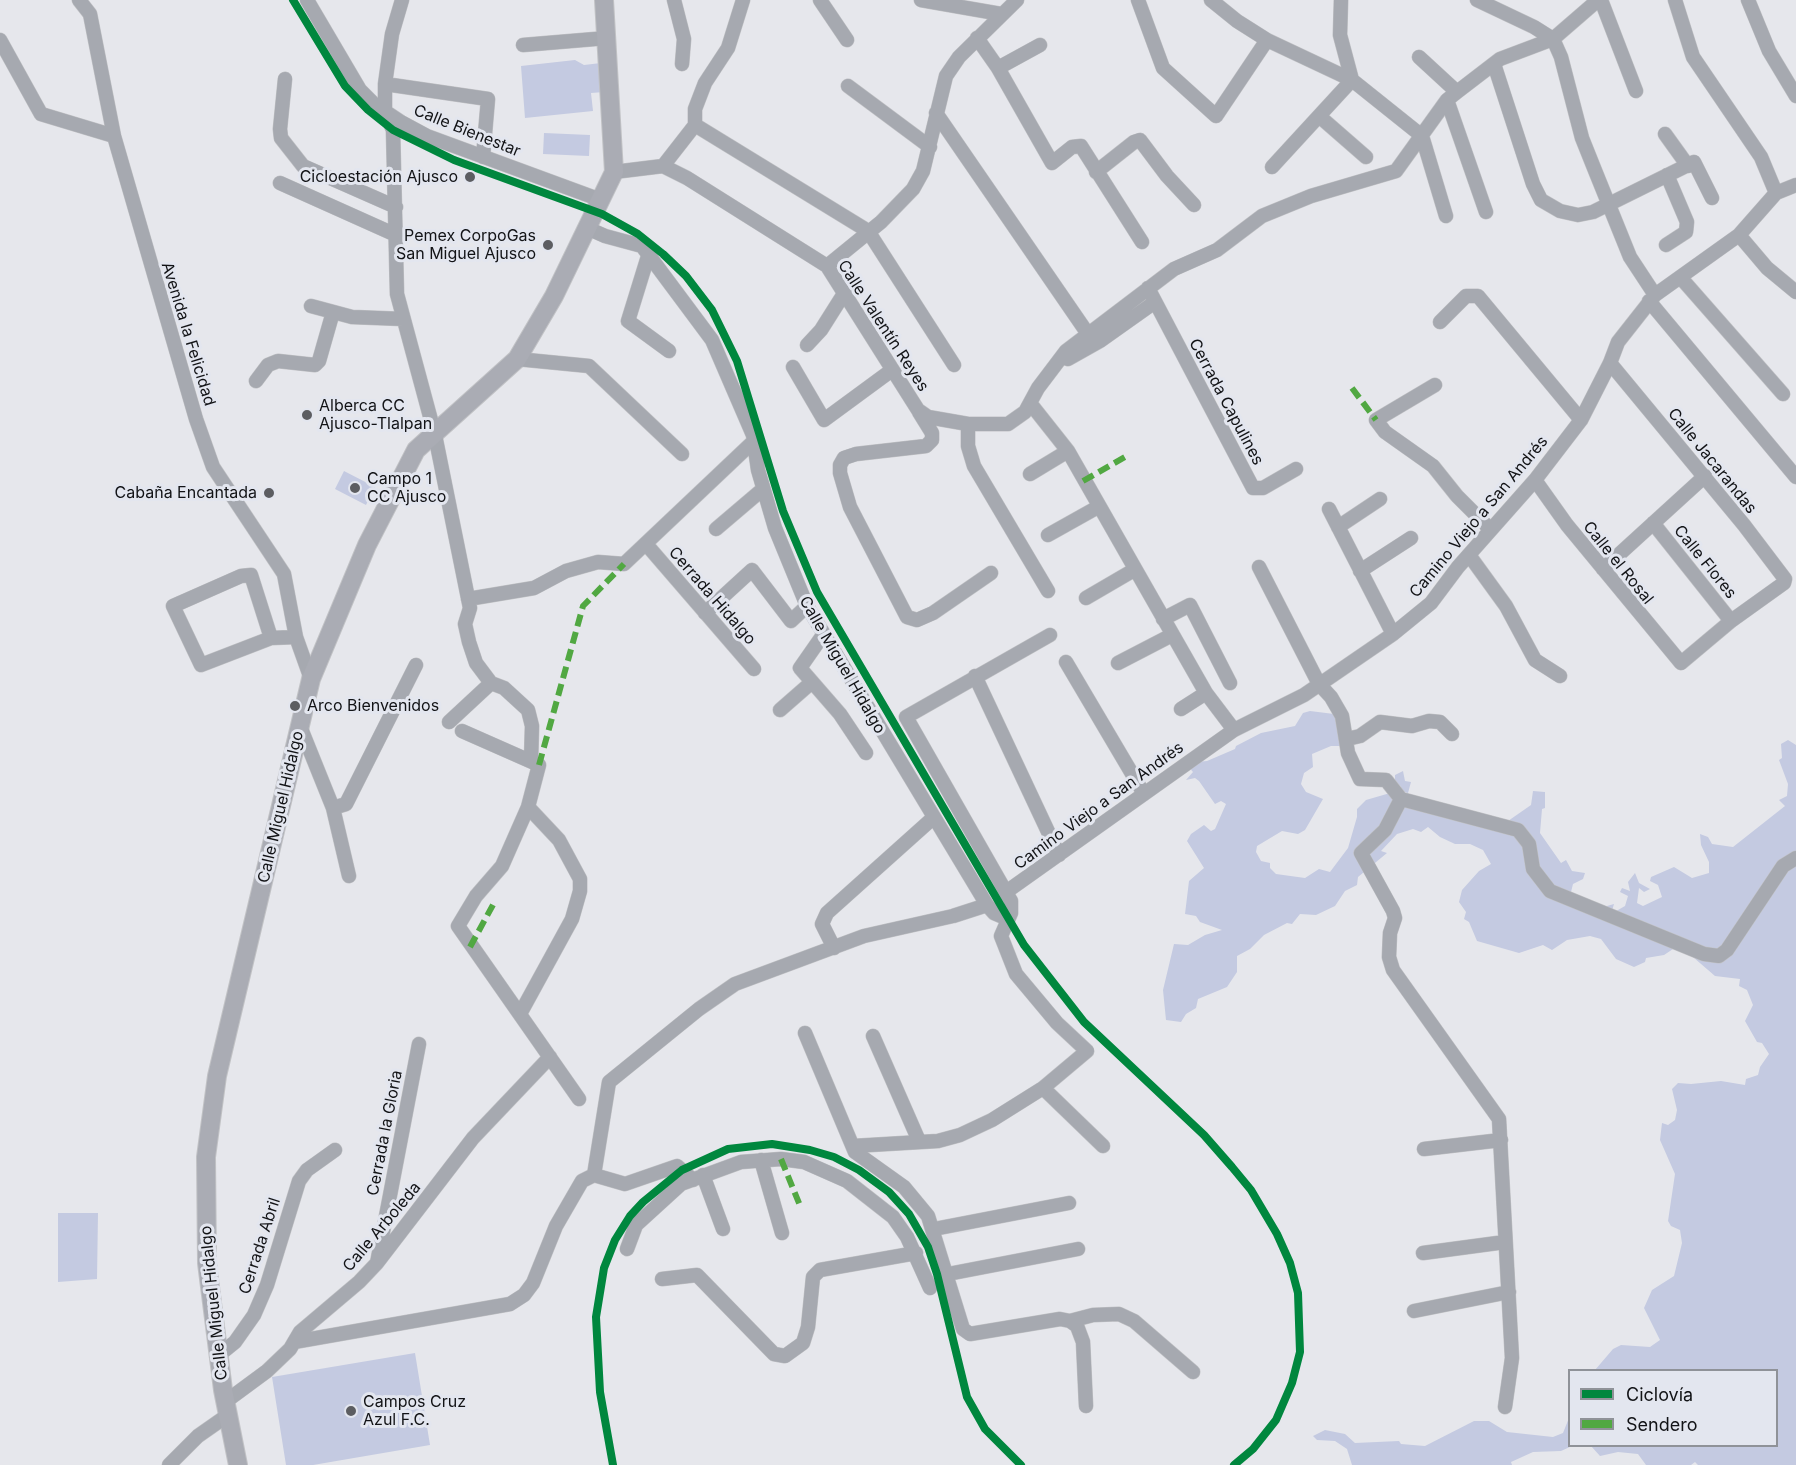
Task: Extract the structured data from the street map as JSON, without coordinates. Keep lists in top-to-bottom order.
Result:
{
  "streets": {
    "main road": ["Calle Miguel Hidalgo"],
    "street": [
      "Calle Bienestar",
      "Calle Valentín Reyes",
      "Avenida la Felicidad",
      "Cerrada Capulines",
      "Calle Jacarandas",
      "Camino Viejo a San Andrés",
      "Calle Flores",
      "Calle el Rosal",
      "Cerrada Hidalgo",
      "Cerrada la Gloria",
      "Calle Arboleda",
      "Cerrada Abril"
    ]
  },
  "crossings": [
    ["Calle Bienestar", "Calle Miguel Hidalgo"],
    ["Calle Valentín Reyes", "Cerrada Capulines"],
    ["Avenida la Felicidad", "Calle Miguel Hidalgo"],
    ["Calle Jacarandas", "Camino Viejo a San Andrés"],
    ["Calle Jacarandas", "Calle Flores"],
    ["Calle Jacarandas", "Calle el Rosal"],
    ["Camino Viejo a San Andrés", "Calle el Rosal"],
    ["Calle Flores", "Calle el Rosal"],
    ["Calle Miguel Hidalgo", "Calle Arboleda"],
    ["Calle Miguel Hidalgo", "Cerrada Abril"],
    ["Cerrada la Gloria", "Calle Arboleda"]
  ],
  "places": [
    "Cicloestación Ajusco",
    "Pemex CorpoGas San Miguel Ajusco",
    "Alberca CC Ajusco-Tlalpan",
    "Campo 1 CC Ajusco",
    "Cabaña Encantada",
    "Arco Bienvenidos",
    "Campos Cruz Azul F.C."
  ],
  "legend": ["Ciclovía", "Sendero"]
}
